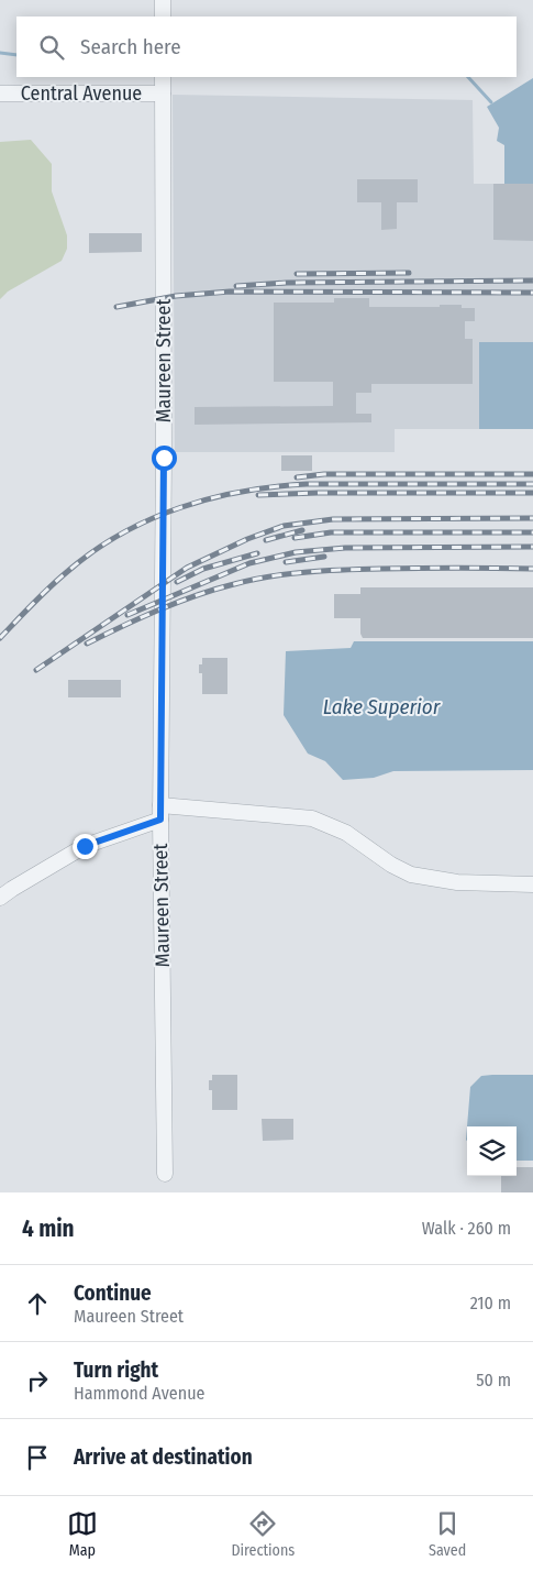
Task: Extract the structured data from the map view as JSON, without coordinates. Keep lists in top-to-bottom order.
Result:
{
  "streets": {
    "street": ["Central Avenue", "Maureen Street"]
  },
  "crossings": [
    ["Central Avenue", "Maureen Street"]
  ],
  "water": ["Lake Superior"],
  "page": {
    "search": "Search here",
    "heading": ["4 min", "Walk · 260 m"],
    "list": [
      ["Continue", "Maureen Street", "210 m"],
      ["Turn right", "Hammond Avenue", "50 m"],
      "Arrive at destination"
    ],
    "nav": ["Map", "Directions", "Saved"]
  }
}
